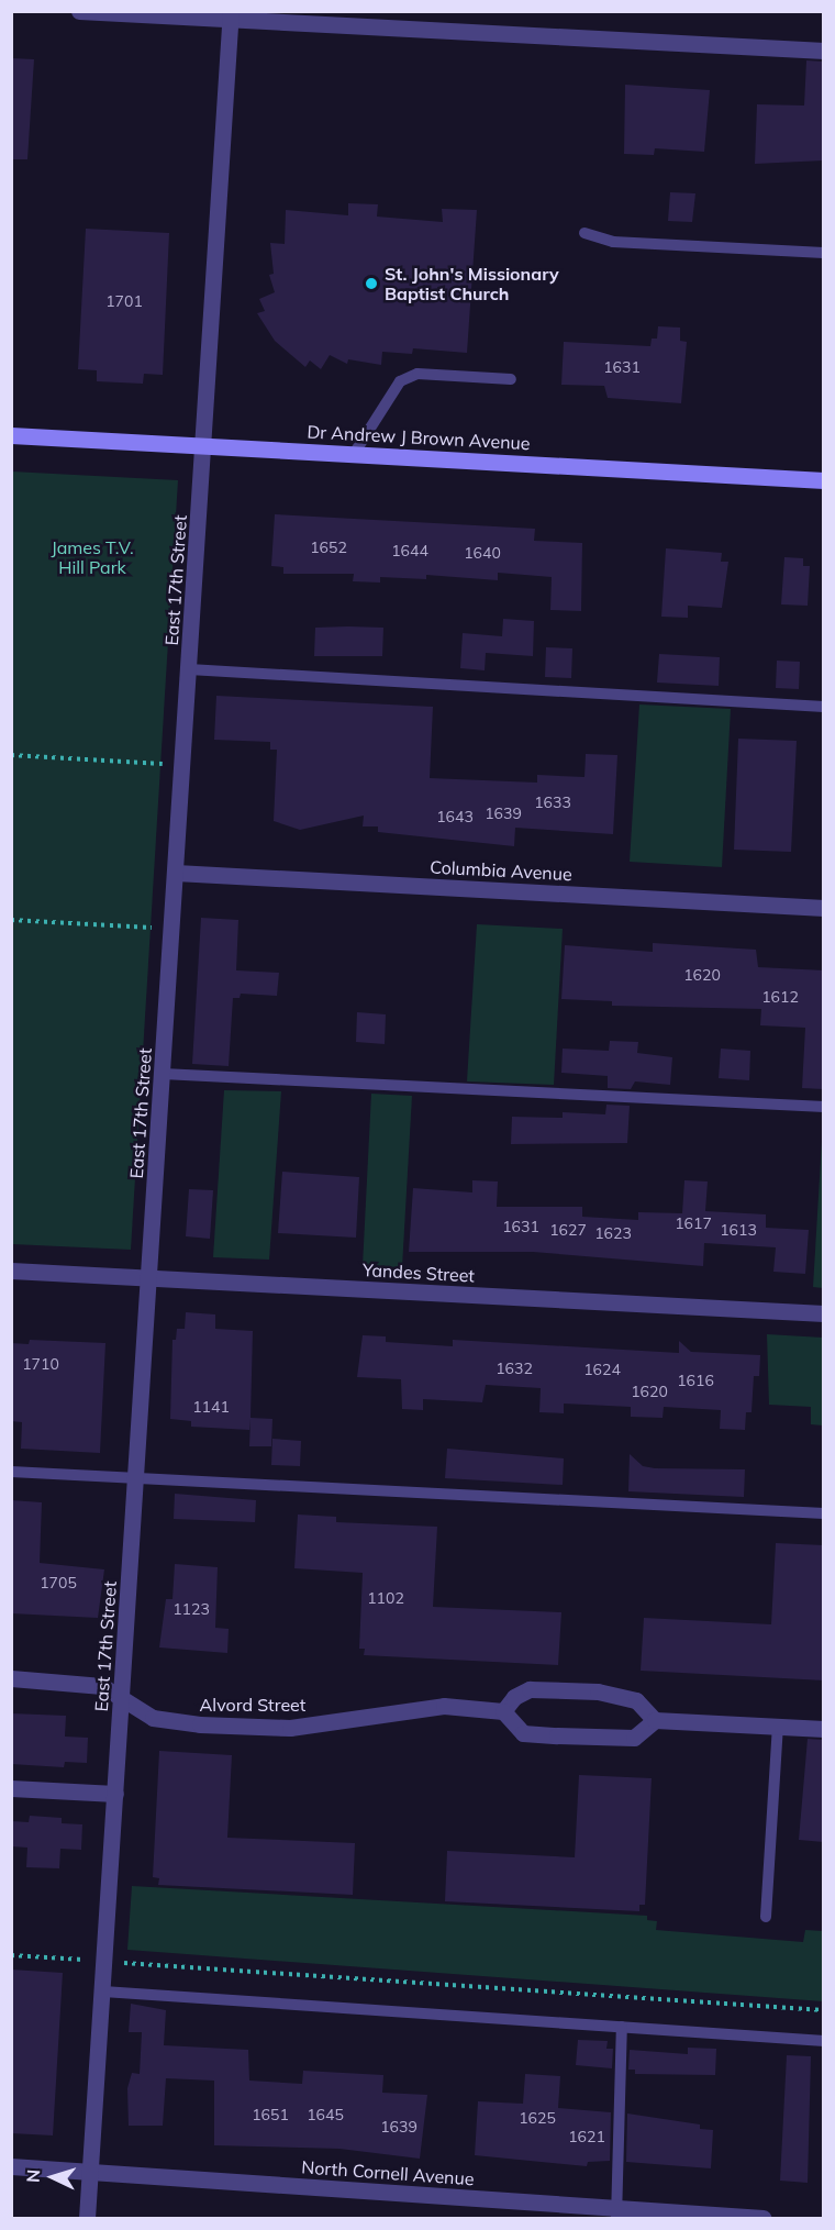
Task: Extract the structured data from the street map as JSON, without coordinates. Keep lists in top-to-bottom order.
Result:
{
  "streets": {
    "main road": ["Dr Andrew J Brown Avenue"],
    "street": [
      "East 17th Street",
      "Columbia Avenue",
      "Yandes Street",
      "Alvord Street",
      "North Cornell Avenue"
    ]
  },
  "crossings": [
    ["Dr Andrew J Brown Avenue", "East 17th Street"],
    ["East 17th Street", "Columbia Avenue"],
    ["East 17th Street", "Yandes Street"],
    ["East 17th Street", "Alvord Street"],
    ["East 17th Street", "North Cornell Avenue"]
  ],
  "parks": ["James T.V. Hill Park"],
  "places": ["St. John's Missionary Baptist Church"],
  "house_numbers": [
    "1701",
    "1631",
    "1652",
    "1644",
    "1640",
    "1633",
    "1639",
    "1643",
    "1620",
    "1612",
    "1617",
    "1631",
    "1627",
    "1613",
    "1623",
    "1710",
    "1632",
    "1624",
    "1616",
    "1620",
    "1141",
    "1705",
    "1102",
    "1123",
    "1651",
    "1645",
    "1625",
    "1639",
    "1621"
  ],
  "north": "left"
}
